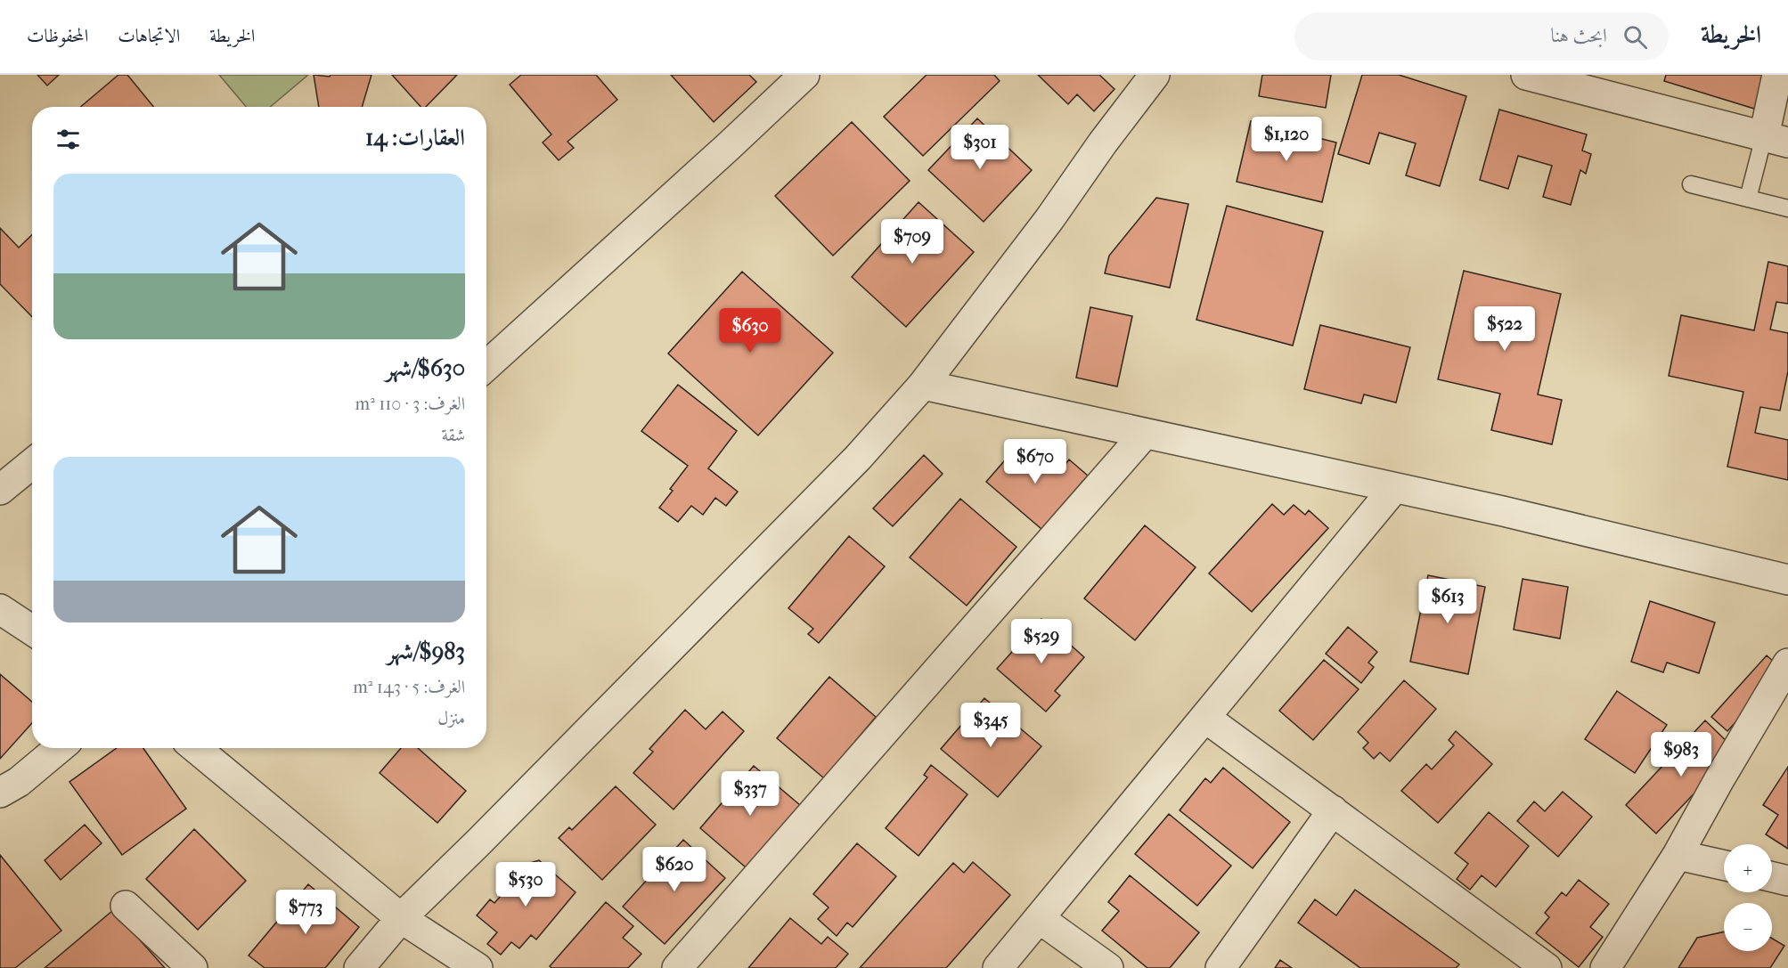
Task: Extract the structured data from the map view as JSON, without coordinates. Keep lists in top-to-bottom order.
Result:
{
  "page": {
    "header": "الخريطة",
    "search": "ابحث هنا",
    "nav": ["الخريطة", "الاتجاهات", "المحفوظات"],
    "heading": "العقارات: 14",
    "price": [
      "$1,120",
      "$301",
      "$709",
      "$522",
      "$630",
      "$670",
      "$613",
      "$529",
      "$345",
      "$983",
      "$337",
      "$620",
      "$530",
      "$773"
    ],
    "list": [
      {
        "name": "$630/شهر",
        "note": "الغرف: 3 · 110 m² · شقة"
      },
      {
        "name": "$983/شهر",
        "note": "الغرف: 5 · 143 m² · منزل"
      }
    ],
    "map_buttons": ["+", "−"]
  }
}
